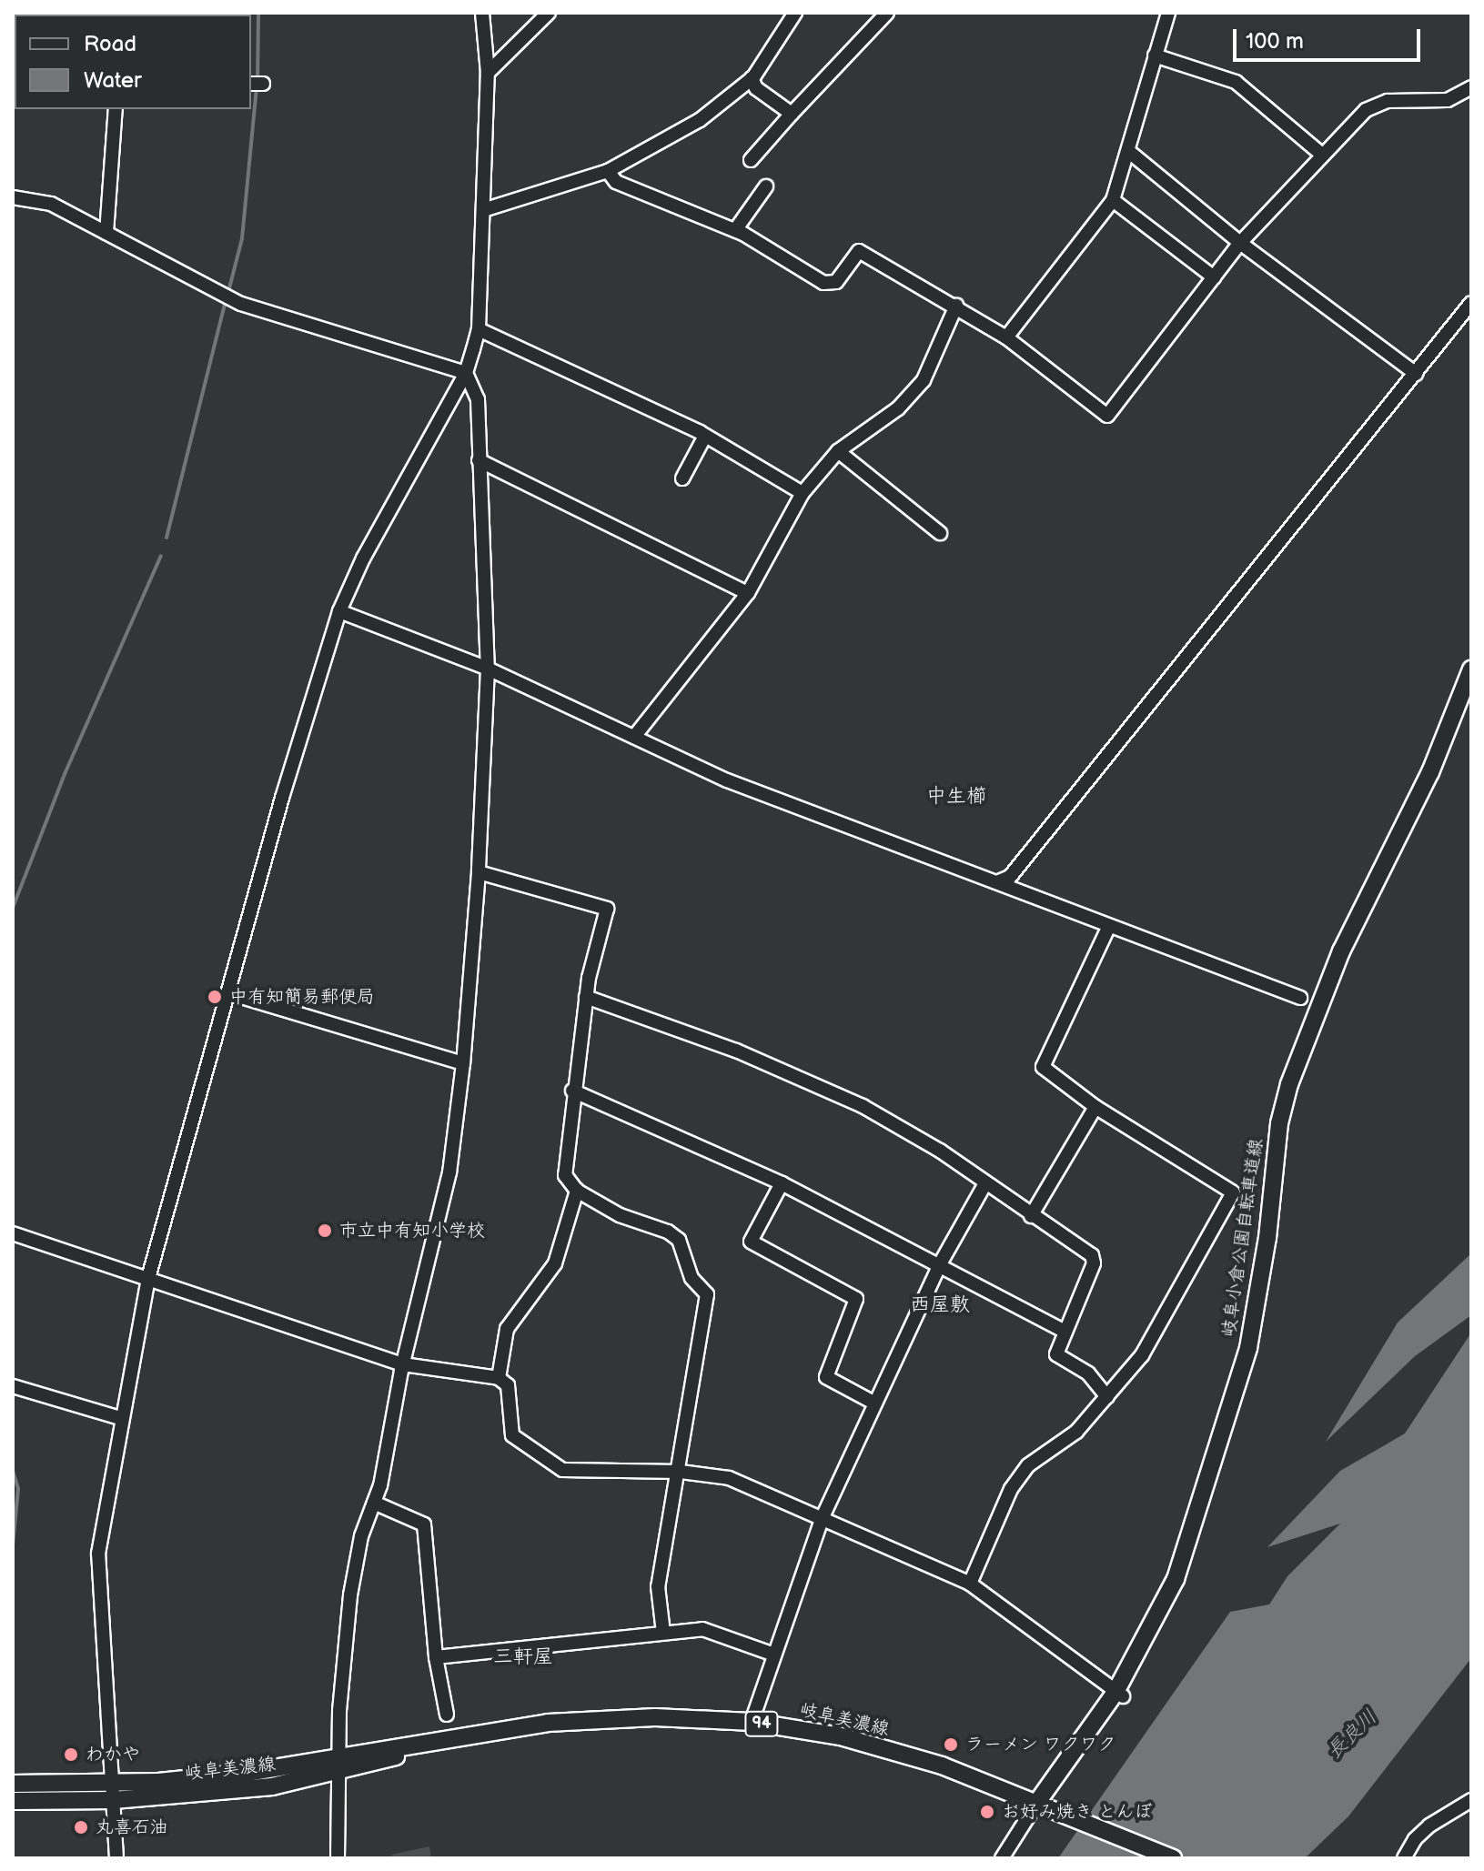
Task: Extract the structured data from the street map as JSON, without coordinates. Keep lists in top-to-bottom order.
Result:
{
  "streets": {
    "main road": ["岐阜小倉公園自転車道線", "岐阜美濃線", "94"]
  },
  "crossings": [
    ["岐阜小倉公園自転車道線", "岐阜美濃線"]
  ],
  "districts": ["中生櫛", "西屋敷", "三軒屋"],
  "water": ["長良川"],
  "places": [
    "中有知簡易郵便局",
    "市立中有知小学校",
    "ラーメン ワクワク",
    "わかや",
    "お好み焼き とんぼ",
    "丸喜石油"
  ],
  "legend": ["Road", "Water"],
  "scale_bar": "100 m"
}
